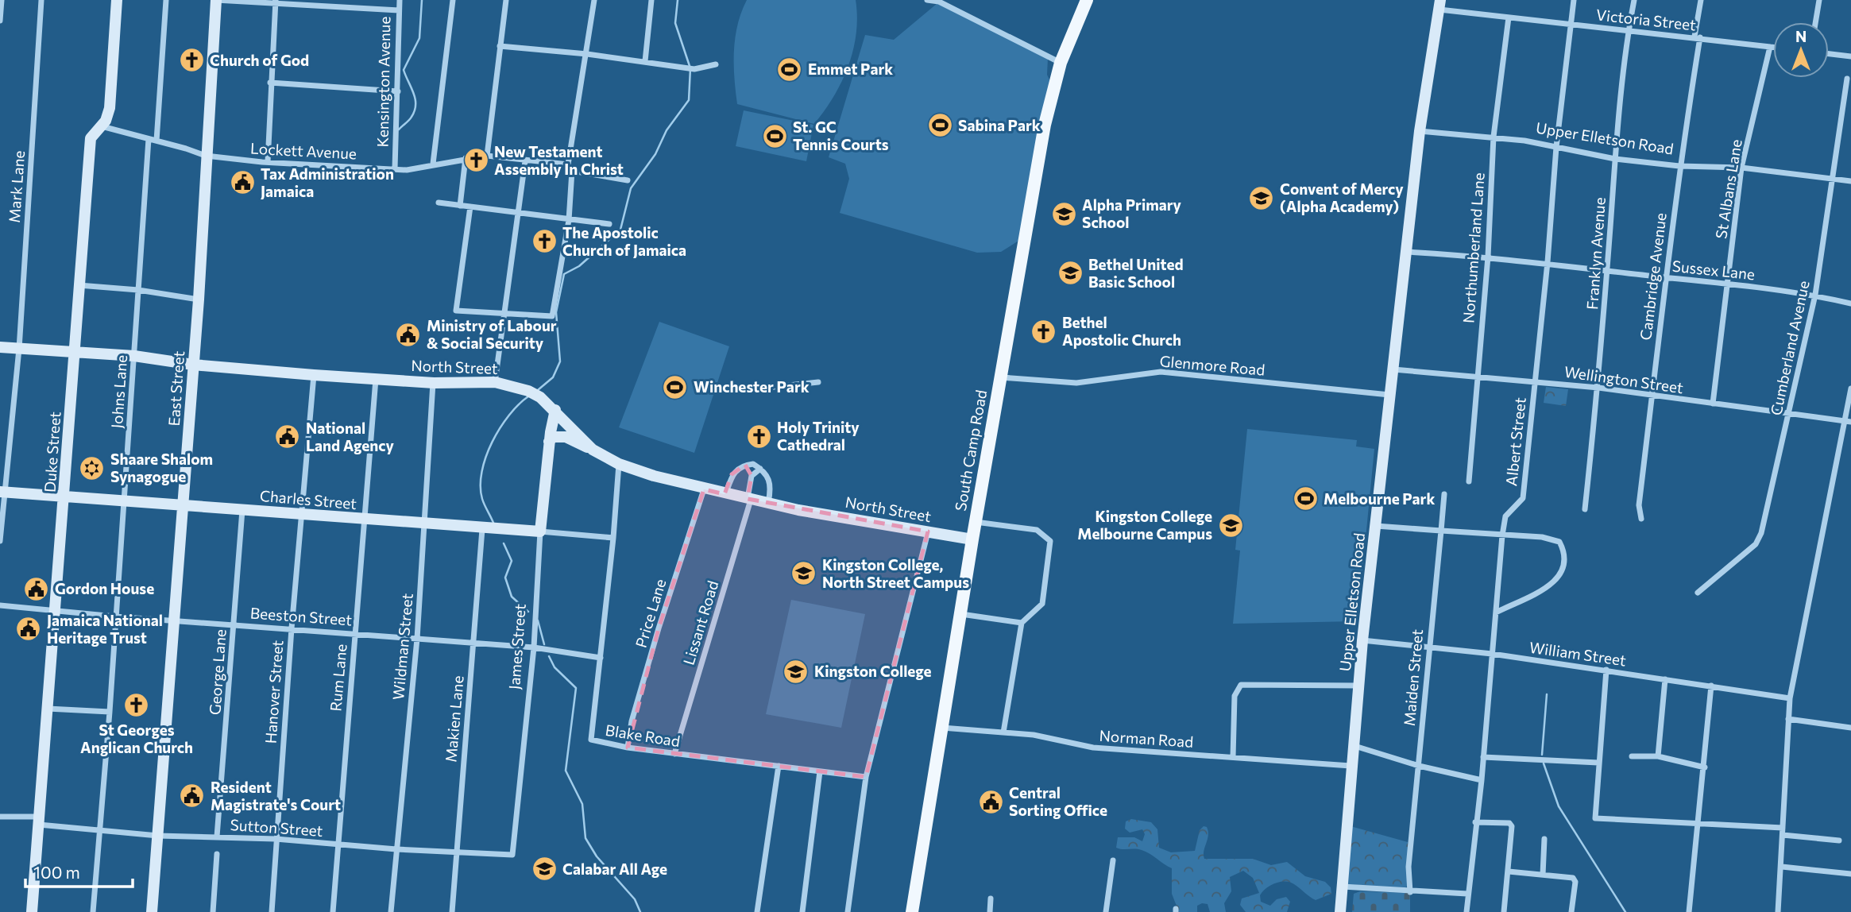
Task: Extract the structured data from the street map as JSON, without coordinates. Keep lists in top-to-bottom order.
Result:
{
  "streets": {
    "main road": ["South Camp Road"],
    "street": [
      "Victoria Street",
      "Kensington Avenue",
      "Upper Elletson Road",
      "Lockett Avenue",
      "Mark Lane",
      "St Albans Lane",
      "Northumberland Lane",
      "Franklyn Avenue",
      "Sussex Lane",
      "Cambridge Avenue",
      "Cumberland Avenue",
      "Glenmore Road",
      "North Street",
      "Wellington Street",
      "East Street",
      "Johns Lane",
      "Albert Street",
      "Duke Street",
      "Charles Street",
      "Price Lane",
      "Beeston Street",
      "Lissant Road",
      "Wildman Street",
      "James Street",
      "William Street",
      "George Lane",
      "Rum Lane",
      "Maiden Street",
      "Hanover Street",
      "Makien Lane",
      "Blake Road",
      "Norman Road",
      "Sutton Street"
    ]
  },
  "crossings": [
    ["Victoria Street", "Upper Elletson Road"],
    ["Victoria Street", "St Albans Lane"],
    ["Victoria Street", "Northumberland Lane"],
    ["Victoria Street", "Franklyn Avenue"],
    ["Victoria Street", "Cambridge Avenue"],
    ["Victoria Street", "Albert Street"],
    ["Kensington Avenue", "Lockett Avenue"],
    ["Kensington Avenue", "East Street"],
    ["Upper Elletson Road", "St Albans Lane"],
    ["Upper Elletson Road", "Northumberland Lane"],
    ["Upper Elletson Road", "Franklyn Avenue"],
    ["Upper Elletson Road", "Sussex Lane"],
    ["Upper Elletson Road", "Cambridge Avenue"],
    ["Upper Elletson Road", "Cumberland Avenue"],
    ["Upper Elletson Road", "Glenmore Road"],
    ["Upper Elletson Road", "Wellington Street"],
    ["Upper Elletson Road", "Albert Street"],
    ["Upper Elletson Road", "William Street"],
    ["Upper Elletson Road", "Norman Road"],
    ["Lockett Avenue", "East Street"],
    ["Lockett Avenue", "Johns Lane"],
    ["Lockett Avenue", "Duke Street"],
    ["Mark Lane", "North Street"],
    ["Mark Lane", "Charles Street"],
    ["St Albans Lane", "Sussex Lane"],
    ["St Albans Lane", "Wellington Street"],
    ["Northumberland Lane", "Sussex Lane"],
    ["Northumberland Lane", "Wellington Street"],
    ["Franklyn Avenue", "Sussex Lane"],
    ["Franklyn Avenue", "Wellington Street"],
    ["Sussex Lane", "Cambridge Avenue"],
    ["Sussex Lane", "Cumberland Avenue"],
    ["Sussex Lane", "Albert Street"],
    ["Cambridge Avenue", "Wellington Street"],
    ["Cumberland Avenue", "Wellington Street"],
    ["Glenmore Road", "South Camp Road"],
    ["North Street", "East Street"],
    ["North Street", "Johns Lane"],
    ["North Street", "South Camp Road"],
    ["North Street", "Duke Street"],
    ["North Street", "Price Lane"],
    ["North Street", "Lissant Road"],
    ["North Street", "Wildman Street"],
    ["North Street", "James Street"],
    ["North Street", "Rum Lane"],
    ["North Street", "Hanover Street"],
    ["North Street", "Blake Road"],
    ["Wellington Street", "Albert Street"],
    ["East Street", "Charles Street"],
    ["East Street", "Beeston Street"],
    ["East Street", "Sutton Street"],
    ["Johns Lane", "Charles Street"],
    ["Johns Lane", "Beeston Street"],
    ["Johns Lane", "Sutton Street"],
    ["Albert Street", "William Street"],
    ["South Camp Road", "Norman Road"],
    ["Duke Street", "Charles Street"],
    ["Duke Street", "Beeston Street"],
    ["Duke Street", "Sutton Street"],
    ["Charles Street", "Wildman Street"],
    ["Charles Street", "James Street"],
    ["Charles Street", "George Lane"],
    ["Charles Street", "Rum Lane"],
    ["Charles Street", "Hanover Street"],
    ["Charles Street", "Makien Lane"],
    ["Charles Street", "Blake Road"],
    ["Price Lane", "Blake Road"],
    ["Beeston Street", "Wildman Street"],
    ["Beeston Street", "James Street"],
    ["Beeston Street", "George Lane"],
    ["Beeston Street", "Rum Lane"],
    ["Beeston Street", "Hanover Street"],
    ["Beeston Street", "Makien Lane"],
    ["Beeston Street", "Blake Road"],
    ["Lissant Road", "Blake Road"],
    ["Wildman Street", "Sutton Street"],
    ["James Street", "Sutton Street"],
    ["William Street", "Maiden Street"],
    ["George Lane", "Sutton Street"],
    ["Rum Lane", "Sutton Street"],
    ["Hanover Street", "Sutton Street"],
    ["Makien Lane", "Sutton Street"]
  ],
  "places": {
    "church": [
      "Church of God",
      "New Testament Assembly In Christ",
      "The Apostolic Church of Jamaica",
      "Bethel Apostolic Church",
      "Holy Trinity Cathedral",
      "St Georges Anglican Church"
    ],
    "sports": [
      "Emmet Park",
      "Sabina Park",
      "St. GC Tennis Courts",
      "Winchester Park",
      "Melbourne Park"
    ],
    "public building": [
      "Tax Administration Jamaica",
      "Ministry of Labour & Social Security",
      "National Land Agency",
      "Gordon House",
      "Jamaica National Heritage Trust",
      "Resident Magistrate's Court",
      "Central Sorting Office"
    ],
    "school or university": [
      "Convent of Mercy (Alpha Academy)",
      "Alpha Primary School",
      "Bethel United Basic School",
      "Kingston College Melbourne Campus",
      "Kingston College, North Street Campus",
      "Kingston College",
      "Calabar All Age"
    ],
    "synagogue": ["Shaare Shalom Synagogue"]
  },
  "scale_bar": "100 m",
  "north": "top"
}
